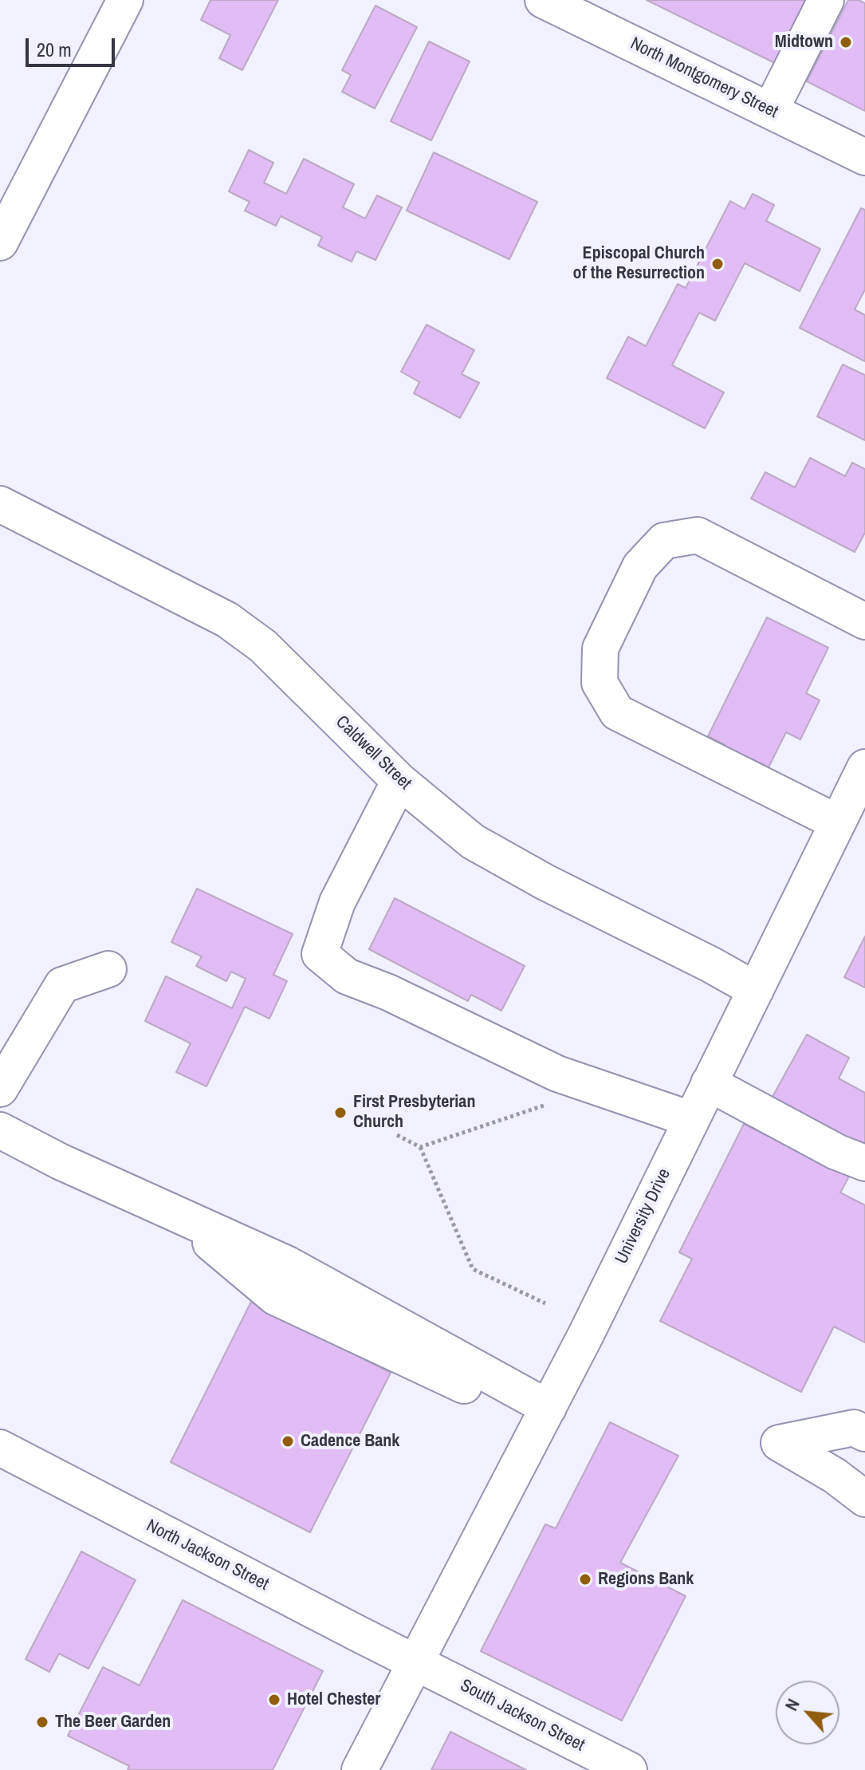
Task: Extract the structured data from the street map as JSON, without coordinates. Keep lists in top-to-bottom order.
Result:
{
  "streets": {
    "street": [
      "North Montgomery Street",
      "Caldwell Street",
      "University Drive",
      "North Jackson Street",
      "South Jackson Street"
    ]
  },
  "crossings": [
    ["Caldwell Street", "University Drive"],
    ["University Drive", "North Jackson Street"],
    ["University Drive", "South Jackson Street"],
    ["North Jackson Street", "South Jackson Street"]
  ],
  "places": [
    "Midtown",
    "Episcopal Church of the Resurrection",
    "First Presbyterian Church",
    "Cadence Bank",
    "Regions Bank",
    "Hotel Chester",
    "The Beer Garden"
  ],
  "scale_bar": "20 m",
  "north": "top left"
}
